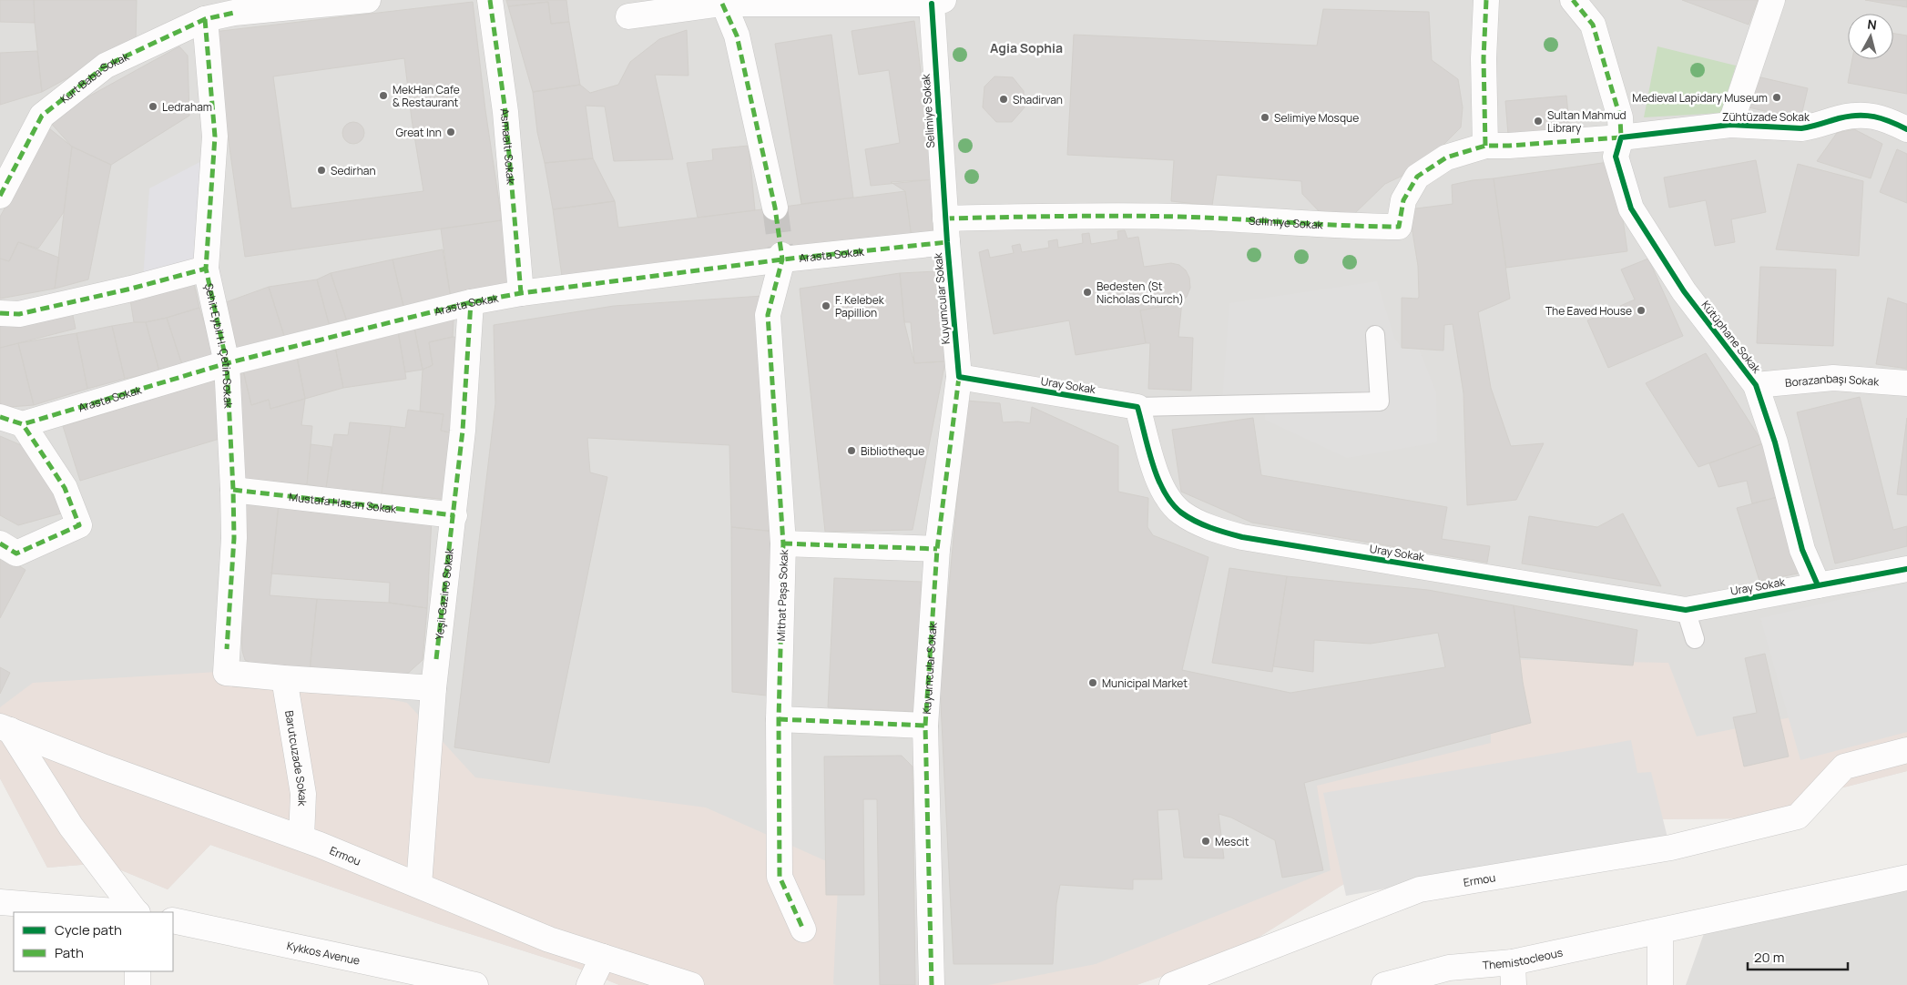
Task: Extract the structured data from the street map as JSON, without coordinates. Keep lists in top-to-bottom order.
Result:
{
  "streets": {
    "street": [
      "Kurt Baba Sokak",
      "Selimiye Sokak",
      "Zühtüzade Sokak",
      "Asmaaltı Sokak",
      "Arasta Sokak",
      "Kuyumcular Sokak",
      "Kütüphane Sokak",
      "Şehit Eybil H. Çetin Sokak",
      "Borazanbaşı Sokak",
      "Uray Sokak",
      "Mustafa Hasan Sokak",
      "Yeşil Gazino Sokak",
      "Mithat Paşa Sokak",
      "Barutcuzade Sokak",
      "Ermou",
      "Kykkos Avenue",
      "Themistocleous"
    ]
  },
  "crossings": [
    ["Kurt Baba Sokak", "Şehit Eybil H. Çetin Sokak"],
    ["Selimiye Sokak", "Zühtüzade Sokak"],
    ["Selimiye Sokak", "Arasta Sokak"],
    ["Selimiye Sokak", "Kuyumcular Sokak"],
    ["Selimiye Sokak", "Kütüphane Sokak"],
    ["Zühtüzade Sokak", "Kütüphane Sokak"],
    ["Asmaaltı Sokak", "Arasta Sokak"],
    ["Arasta Sokak", "Kuyumcular Sokak"],
    ["Arasta Sokak", "Şehit Eybil H. Çetin Sokak"],
    ["Arasta Sokak", "Yeşil Gazino Sokak"],
    ["Arasta Sokak", "Mithat Paşa Sokak"],
    ["Kuyumcular Sokak", "Uray Sokak"],
    ["Kütüphane Sokak", "Borazanbaşı Sokak"],
    ["Kütüphane Sokak", "Uray Sokak"],
    ["Şehit Eybil H. Çetin Sokak", "Mustafa Hasan Sokak"],
    ["Şehit Eybil H. Çetin Sokak", "Barutcuzade Sokak"],
    ["Mustafa Hasan Sokak", "Yeşil Gazino Sokak"],
    ["Yeşil Gazino Sokak", "Ermou"],
    ["Barutcuzade Sokak", "Ermou"]
  ],
  "districts": ["Agia Sophia"],
  "places": [
    "MekHan Cafe & Restaurant",
    "Medieval Lapidary Museum",
    "Shadirvan",
    "Ledraham",
    "Selimiye Mosque",
    "Sultan Mahmud Library",
    "Great Inn",
    "Sedirhan",
    "Bedesten (St Nicholas Church)",
    "F. Kelebek Papillion",
    "The Eaved House",
    "Bibliotheque",
    "Municipal Market",
    "Mescit"
  ],
  "legend": ["Cycle path", "Path"],
  "scale_bar": "20 m",
  "north": "top"
}
